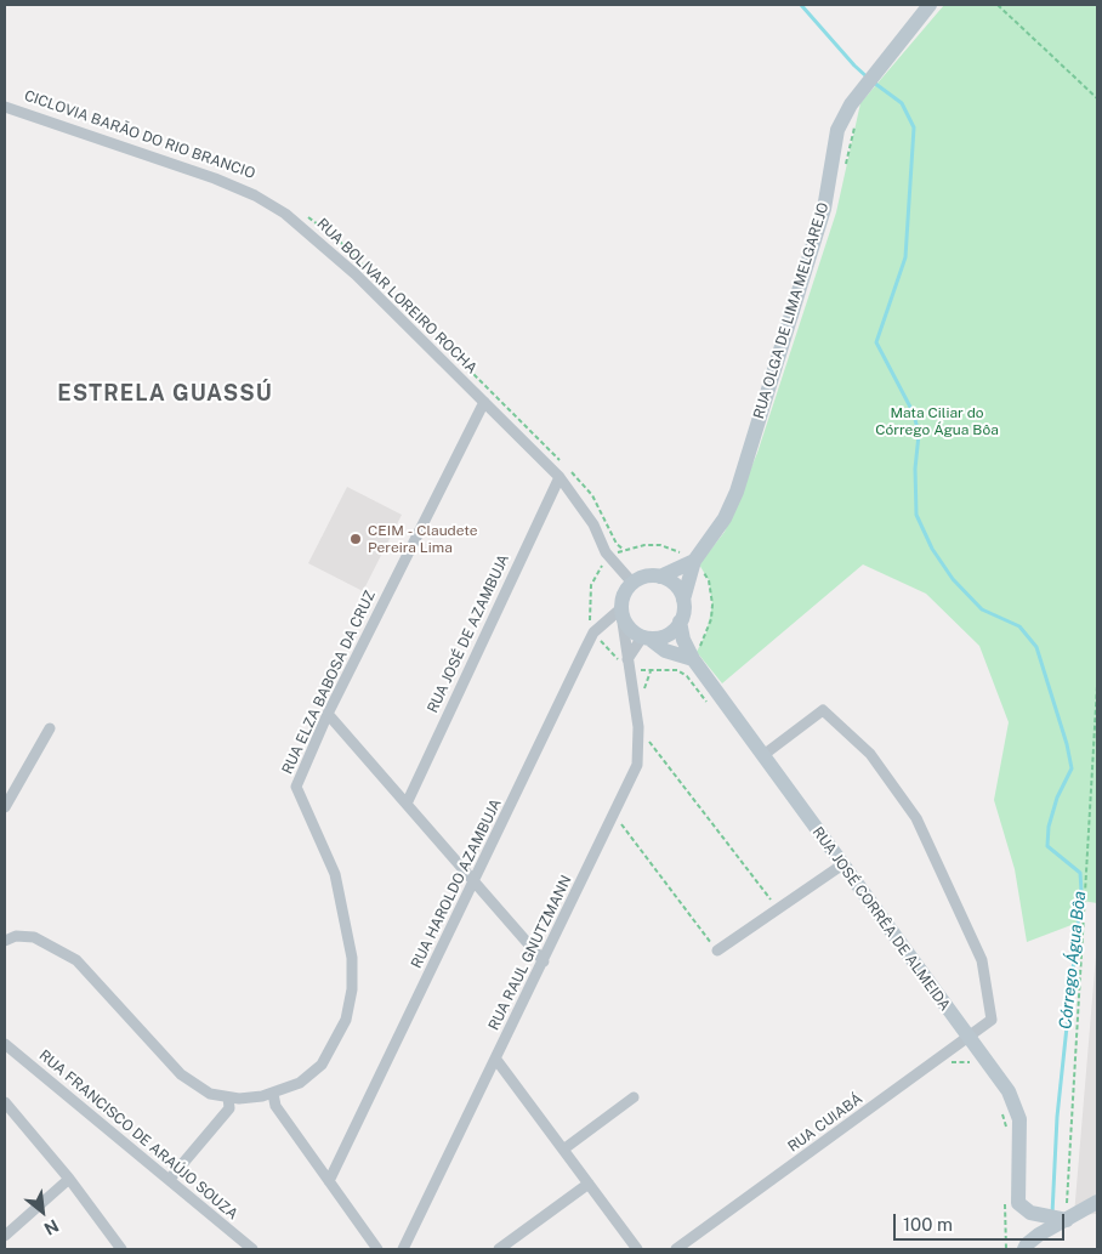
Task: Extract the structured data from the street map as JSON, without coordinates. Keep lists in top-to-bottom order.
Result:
{
  "streets": {
    "street": [
      "RUA BOLIVAR LOREIRO ROCHA",
      "RUA OLGA DE LIMA MELGAREJO",
      "RUA JOSÉ DE AZAMBUJA",
      "RUA ELZA BABOSA DA CRUZ",
      "RUA HAROLDO AZAMBUJA",
      "RUA JOSÉ CORRÊA DE ALMEIDA",
      "RUA RAUL GNUTZMANN",
      "RUA CUIABÁ",
      "RUA FRANCISCO DE ARAÚJO SOUZA"
    ]
  },
  "crossings": [
    ["RUA BOLIVAR LOREIRO ROCHA", "RUA OLGA DE LIMA MELGAREJO"],
    ["RUA BOLIVAR LOREIRO ROCHA", "RUA JOSÉ DE AZAMBUJA"],
    ["RUA BOLIVAR LOREIRO ROCHA", "RUA ELZA BABOSA DA CRUZ"],
    ["RUA BOLIVAR LOREIRO ROCHA", "RUA HAROLDO AZAMBUJA"],
    ["RUA BOLIVAR LOREIRO ROCHA", "RUA JOSÉ CORRÊA DE ALMEIDA"],
    ["RUA BOLIVAR LOREIRO ROCHA", "RUA RAUL GNUTZMANN"],
    ["RUA OLGA DE LIMA MELGAREJO", "RUA HAROLDO AZAMBUJA"],
    ["RUA OLGA DE LIMA MELGAREJO", "RUA JOSÉ CORRÊA DE ALMEIDA"],
    ["RUA OLGA DE LIMA MELGAREJO", "RUA RAUL GNUTZMANN"],
    ["RUA HAROLDO AZAMBUJA", "RUA JOSÉ CORRÊA DE ALMEIDA"],
    ["RUA HAROLDO AZAMBUJA", "RUA RAUL GNUTZMANN"],
    ["RUA JOSÉ CORRÊA DE ALMEIDA", "RUA RAUL GNUTZMANN"],
    ["RUA JOSÉ CORRÊA DE ALMEIDA", "RUA CUIABÁ"]
  ],
  "districts": ["ESTRELA GUASSÚ"],
  "water": ["Córrego Água Bôa"],
  "parks": ["Mata Ciliar do Córrego Água Bôa"],
  "places": ["CEIM - Claudete Pereira Lima"],
  "scale_bar": "100 m",
  "north": "bottom right"
}
